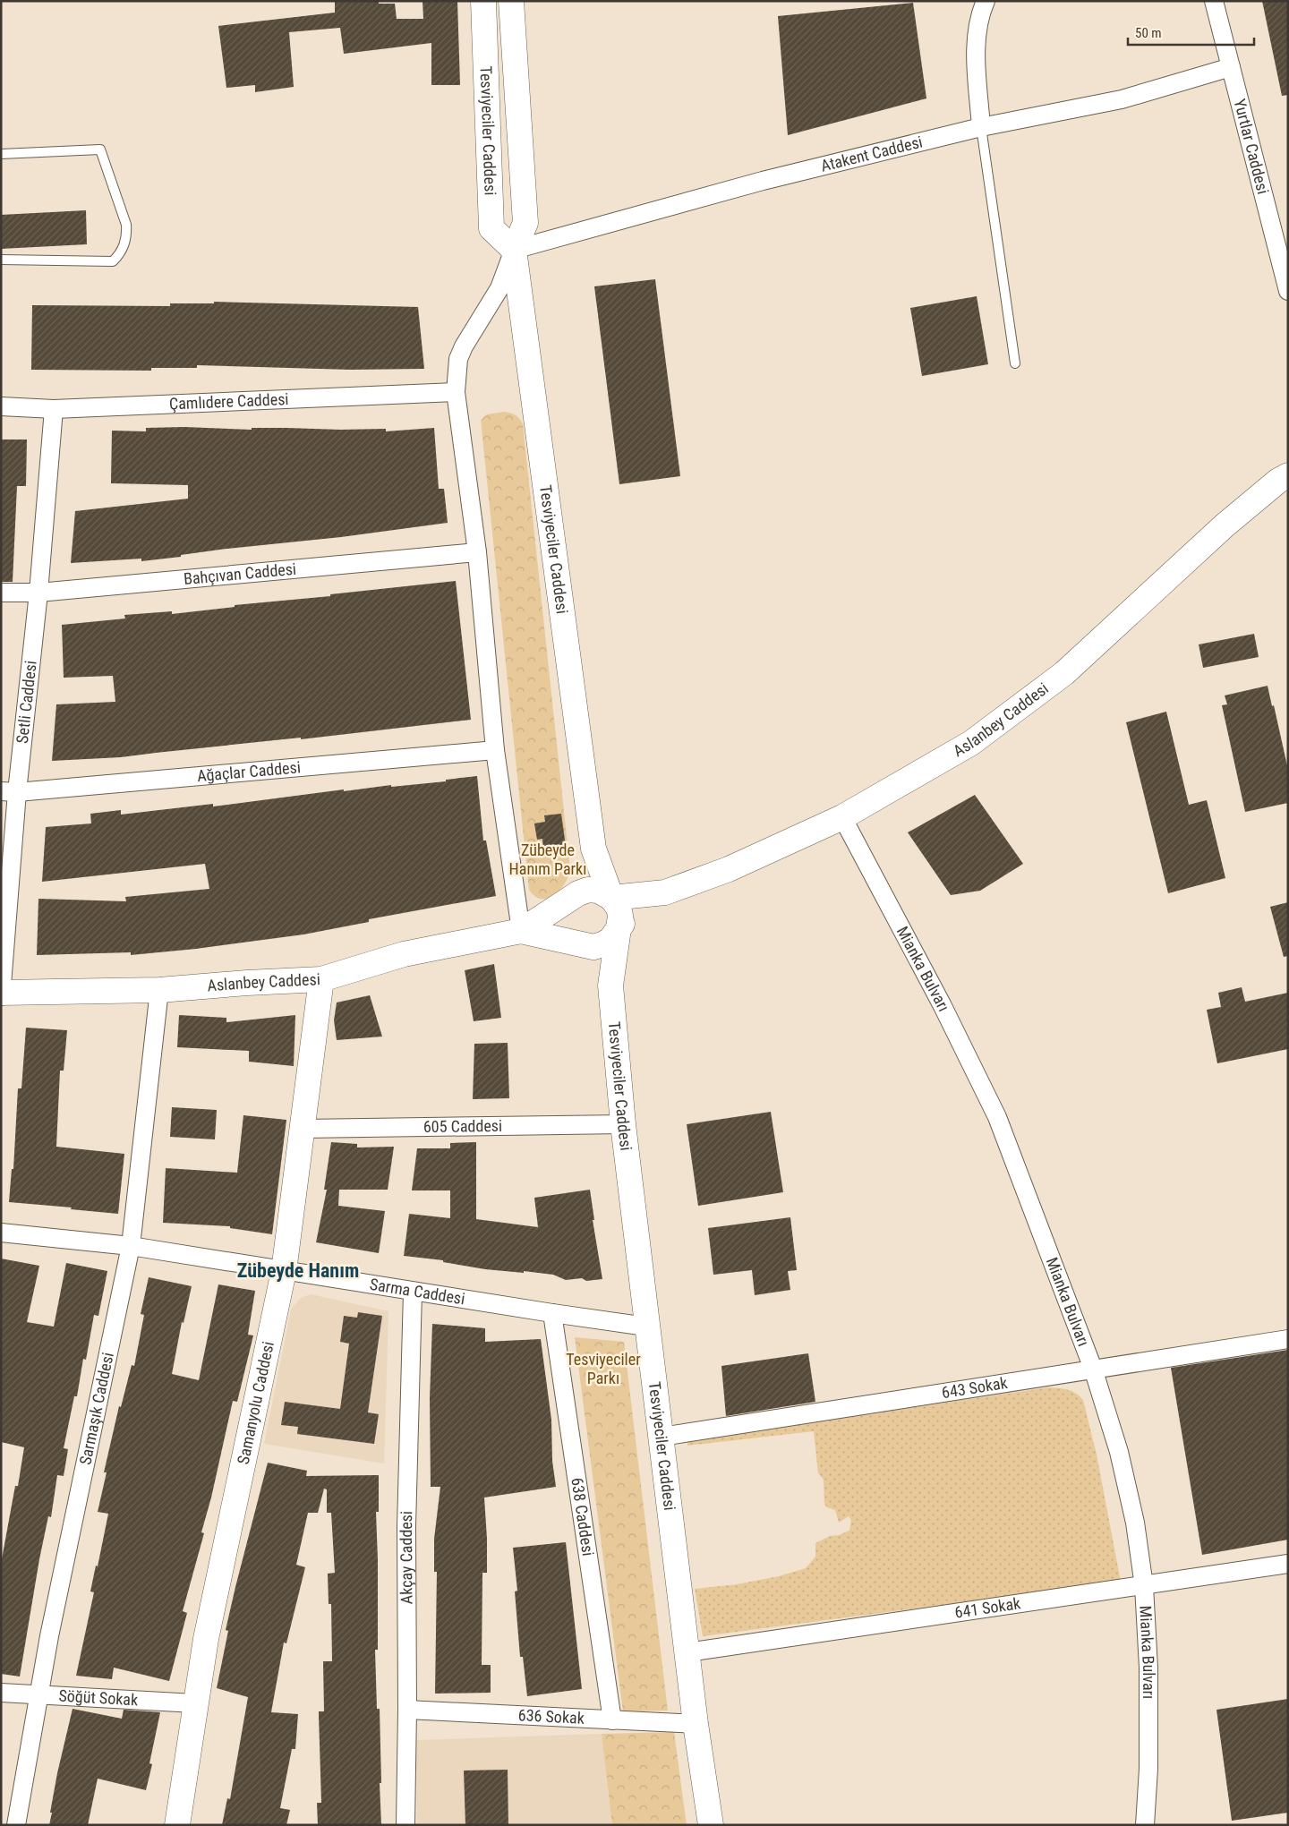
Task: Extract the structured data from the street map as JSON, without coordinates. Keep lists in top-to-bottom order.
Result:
{
  "streets": {
    "street": [
      "Tesviyeciler Caddesi",
      "Yurtlar Caddesi",
      "Atakent Caddesi",
      "Çamlıdere Caddesi",
      "Bahçıvan Caddesi",
      "Setli Caddesi",
      "Aslanbey Caddesi",
      "Ağaçlar Caddesi",
      "Mianka Bulvarı",
      "605 Caddesi",
      "Sarma Caddesi",
      "643 Sokak",
      "Samanyolu Caddesi",
      "Sarmaşık Caddesi",
      "638 Caddesi",
      "Akçay Caddesi",
      "641 Sokak",
      "Söğüt Sokak",
      "636 Sokak"
    ]
  },
  "crossings": [
    ["Tesviyeciler Caddesi", "Atakent Caddesi"],
    ["Tesviyeciler Caddesi", "605 Caddesi"],
    ["Tesviyeciler Caddesi", "Sarma Caddesi"],
    ["Tesviyeciler Caddesi", "643 Sokak"],
    ["Tesviyeciler Caddesi", "641 Sokak"],
    ["Tesviyeciler Caddesi", "636 Sokak"],
    ["Yurtlar Caddesi", "Atakent Caddesi"],
    ["Çamlıdere Caddesi", "Setli Caddesi"],
    ["Bahçıvan Caddesi", "Setli Caddesi"],
    ["Setli Caddesi", "Aslanbey Caddesi"],
    ["Setli Caddesi", "Ağaçlar Caddesi"],
    ["Aslanbey Caddesi", "Mianka Bulvarı"],
    ["Aslanbey Caddesi", "Samanyolu Caddesi"],
    ["Aslanbey Caddesi", "Sarmaşık Caddesi"],
    ["Mianka Bulvarı", "643 Sokak"],
    ["Mianka Bulvarı", "641 Sokak"],
    ["605 Caddesi", "Samanyolu Caddesi"],
    ["Sarma Caddesi", "Samanyolu Caddesi"],
    ["Sarma Caddesi", "Sarmaşık Caddesi"],
    ["Sarma Caddesi", "638 Caddesi"],
    ["Sarma Caddesi", "Akçay Caddesi"],
    ["Samanyolu Caddesi", "Söğüt Sokak"],
    ["Sarmaşık Caddesi", "Söğüt Sokak"],
    ["638 Caddesi", "636 Sokak"],
    ["Akçay Caddesi", "636 Sokak"]
  ],
  "districts": ["Zübeyde Hanım"],
  "parks": ["Zübeyde Hanım Parkı", "Tesviyeciler Parkı"],
  "scale_bar": "50 m"
}
